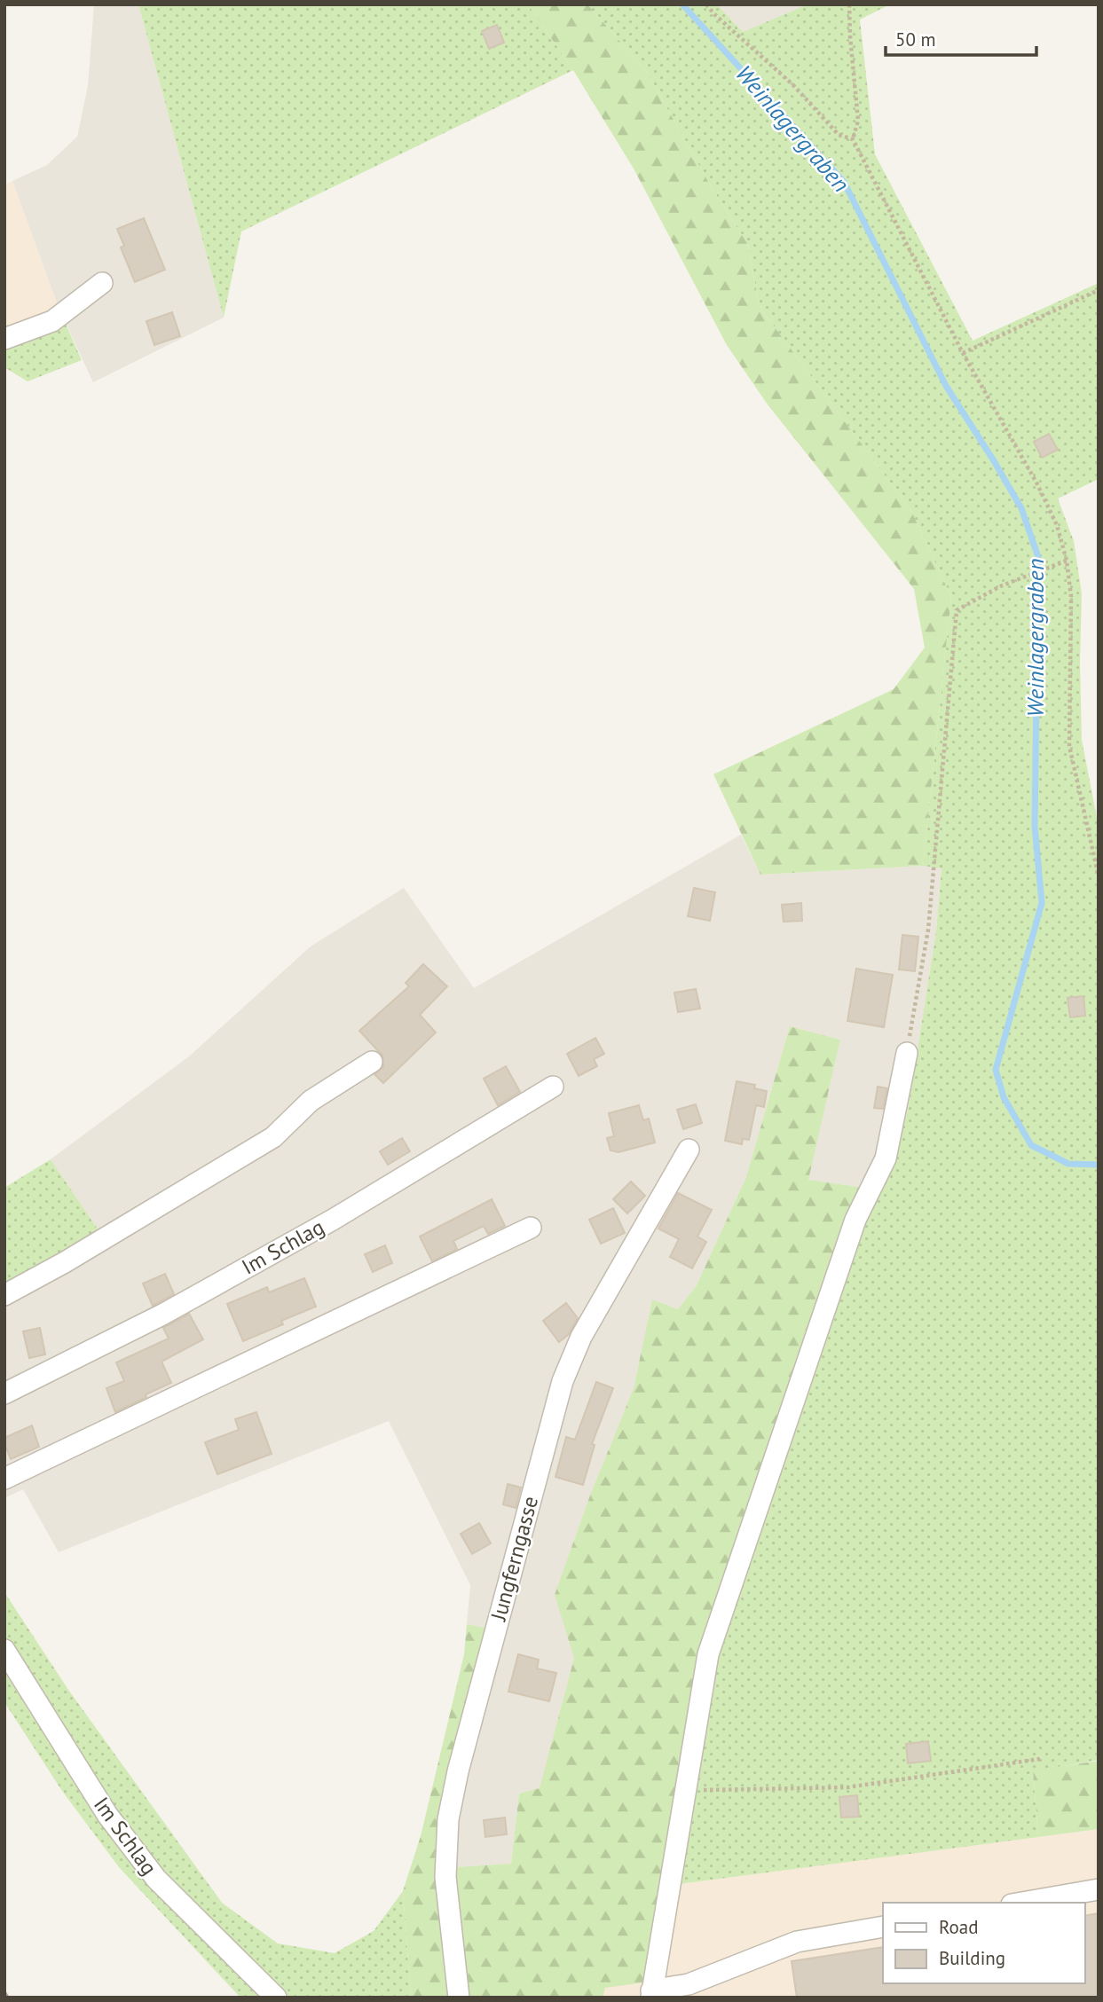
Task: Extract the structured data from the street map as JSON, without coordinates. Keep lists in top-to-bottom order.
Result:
{
  "streets": {
    "street": ["Im Schlag", "Jungferngasse"]
  },
  "water": ["Weinlagergraben"],
  "legend": ["Road", "Building"],
  "scale_bar": "50 m"
}
